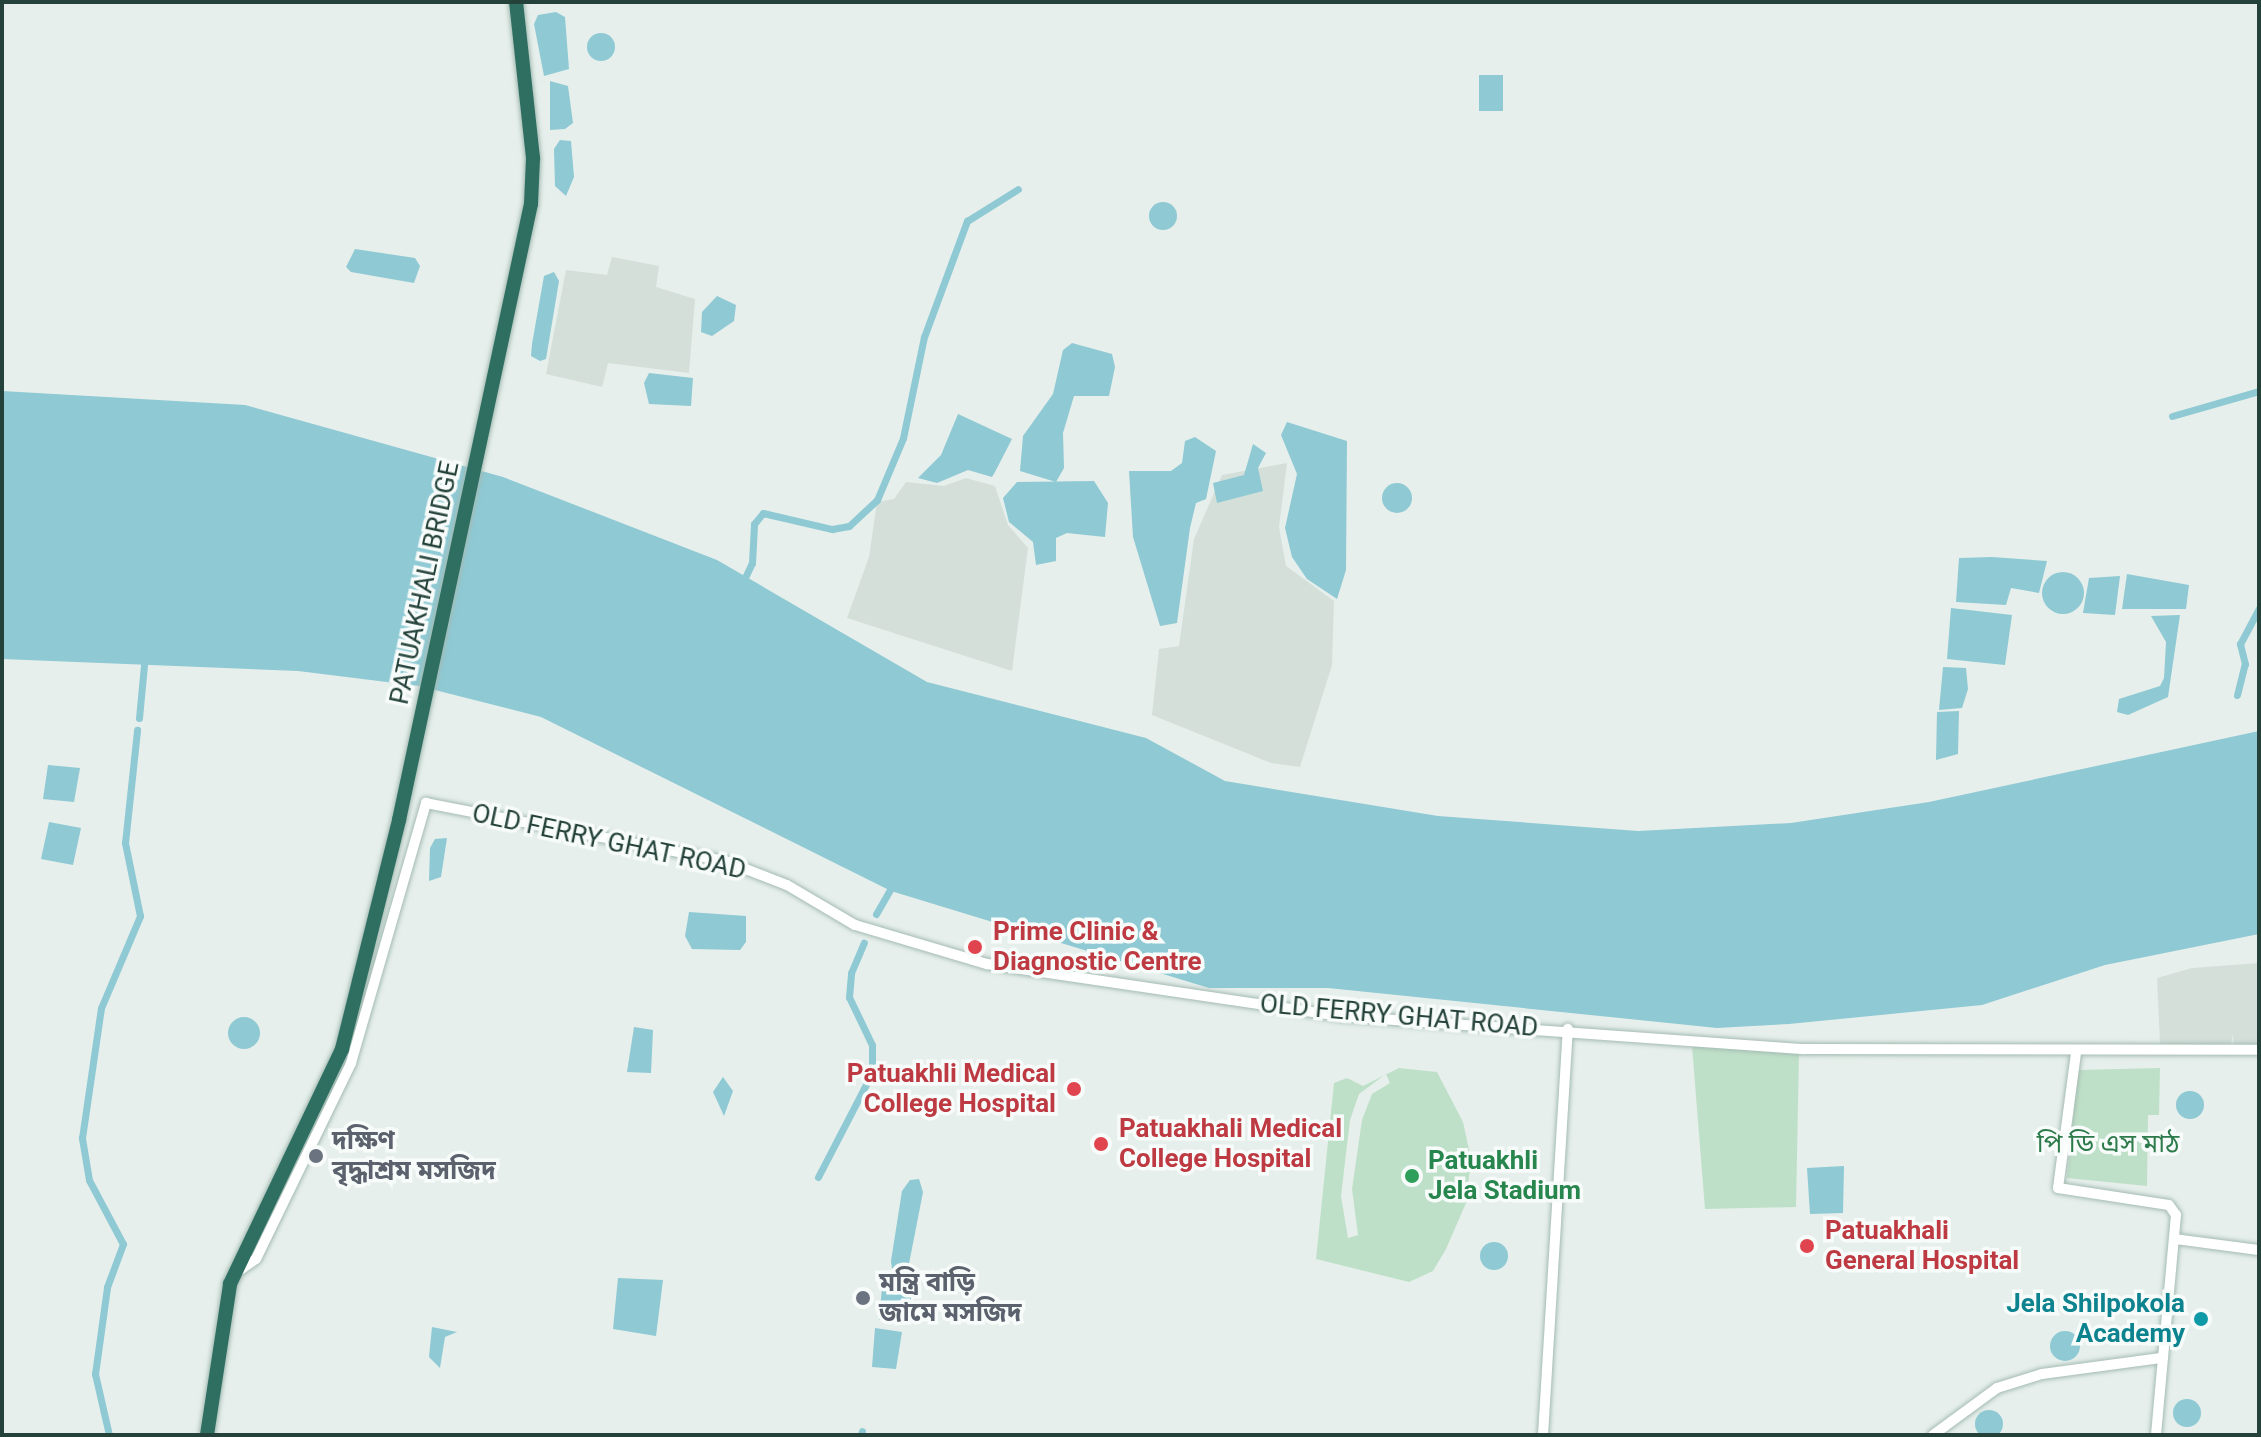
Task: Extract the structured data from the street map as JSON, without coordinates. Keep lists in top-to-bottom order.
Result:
{
  "streets": {
    "highway": ["PATUAKHALI BRIDGE"],
    "street": ["OLD FERRY GHAT ROAD"]
  },
  "crossings": [
    ["PATUAKHALI BRIDGE", "OLD FERRY GHAT ROAD"]
  ],
  "parks": ["পি ডি এস মাঠ"],
  "places": [
    "Prime Clinic & Diagnostic Centre",
    "Patuakhli Medical College Hospital",
    "Patuakhali Medical College Hospital",
    "দক্ষিণ বৃদ্ধাশ্রম মসজিদ",
    "Patuakhli Jela Stadium",
    "Patuakhali General Hospital",
    "মন্ত্রি বাড়ি জামে মসজিদ",
    "Jela Shilpokola Academy"
  ]
}
